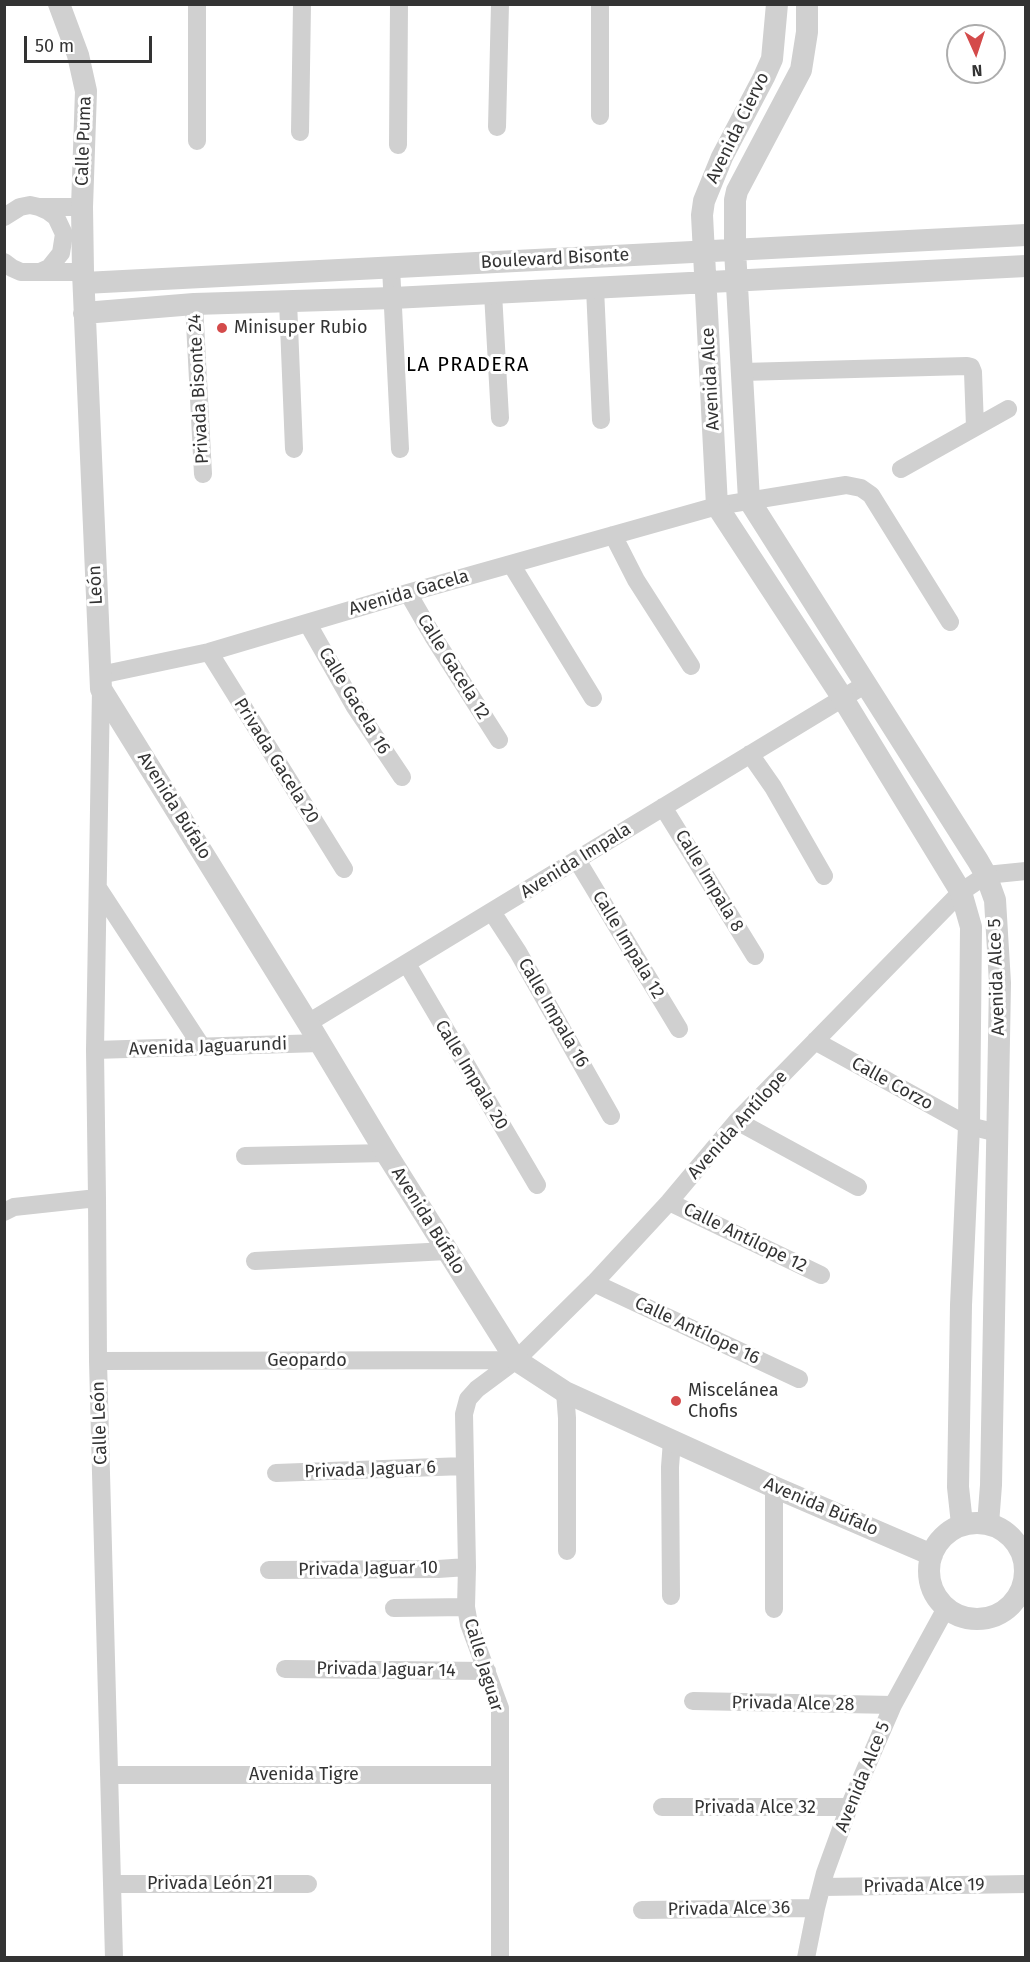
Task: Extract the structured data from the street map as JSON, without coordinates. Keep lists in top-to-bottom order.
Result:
{
  "streets": {
    "street": [
      "Avenida Ciervo",
      "Calle Puma",
      "Boulevard Bisonte",
      "Avenida Alce",
      "Privada Bisonte 24",
      "León",
      "Avenida Gacela",
      "Calle Gacela 12",
      "Calle Gacela 16",
      "Privada Gacela 20",
      "Avenida Búfalo",
      "Avenida Impala",
      "Calle Impala 8",
      "Calle Impala 12",
      "Avenida Alce 5",
      "Calle Impala 16",
      "Avenida Jaguarundi",
      "Calle Impala 20",
      "Calle Corzo",
      "Avenida Antílope",
      "Calle Antílope 12",
      "Calle Antílope 16",
      "Geopardo",
      "Calle León",
      "Privada Jaguar 6",
      "Privada Jaguar 10",
      "Calle Jaguar",
      "Privada Jaguar 14",
      "Privada Alce 28",
      "Avenida Tigre",
      "Privada Alce 32",
      "Privada León 21",
      "Privada Alce 19",
      "Privada Alce 36"
    ]
  },
  "crossings": [
    ["Avenida Ciervo", "Boulevard Bisonte"],
    ["Avenida Ciervo", "Avenida Alce"],
    ["Calle Puma", "Boulevard Bisonte"],
    ["Calle Puma", "León"],
    ["Boulevard Bisonte", "Avenida Alce"],
    ["Boulevard Bisonte", "Privada Bisonte 24"],
    ["Boulevard Bisonte", "León"],
    ["Avenida Alce", "Avenida Gacela"],
    ["Avenida Alce", "Avenida Alce 5"],
    ["León", "Avenida Gacela"],
    ["León", "Avenida Búfalo"],
    ["León", "Calle León"],
    ["Avenida Gacela", "Calle Gacela 12"],
    ["Avenida Gacela", "Calle Gacela 16"],
    ["Avenida Gacela", "Privada Gacela 20"],
    ["Avenida Gacela", "Avenida Búfalo"],
    ["Avenida Gacela", "Avenida Alce 5"],
    ["Avenida Búfalo", "Avenida Impala"],
    ["Avenida Búfalo", "Avenida Alce 5"],
    ["Avenida Búfalo", "Avenida Jaguarundi"],
    ["Avenida Búfalo", "Avenida Antílope"],
    ["Avenida Búfalo", "Geopardo"],
    ["Avenida Búfalo", "Calle Jaguar"],
    ["Avenida Impala", "Calle Impala 8"],
    ["Avenida Impala", "Calle Impala 12"],
    ["Avenida Impala", "Avenida Alce 5"],
    ["Avenida Impala", "Calle Impala 16"],
    ["Avenida Impala", "Calle Impala 20"],
    ["Avenida Alce 5", "Calle Corzo"],
    ["Avenida Alce 5", "Avenida Antílope"],
    ["Avenida Alce 5", "Privada Alce 28"],
    ["Avenida Alce 5", "Privada Alce 32"],
    ["Avenida Alce 5", "Privada Alce 19"],
    ["Avenida Alce 5", "Privada Alce 36"],
    ["Avenida Jaguarundi", "Calle León"],
    ["Calle Corzo", "Avenida Antílope"],
    ["Avenida Antílope", "Calle Antílope 12"],
    ["Avenida Antílope", "Calle Antílope 16"],
    ["Avenida Antílope", "Geopardo"],
    ["Avenida Antílope", "Calle Jaguar"],
    ["Geopardo", "Calle León"],
    ["Geopardo", "Calle Jaguar"],
    ["Calle León", "Avenida Tigre"],
    ["Calle León", "Privada León 21"],
    ["Privada Jaguar 6", "Calle Jaguar"],
    ["Privada Jaguar 10", "Calle Jaguar"],
    ["Calle Jaguar", "Privada Jaguar 14"],
    ["Calle Jaguar", "Avenida Tigre"]
  ],
  "districts": ["LA PRADERA"],
  "places": ["Minisuper Rubio", "Miscelánea Chofis"],
  "scale_bar": "50 m",
  "north": "bottom"
}
